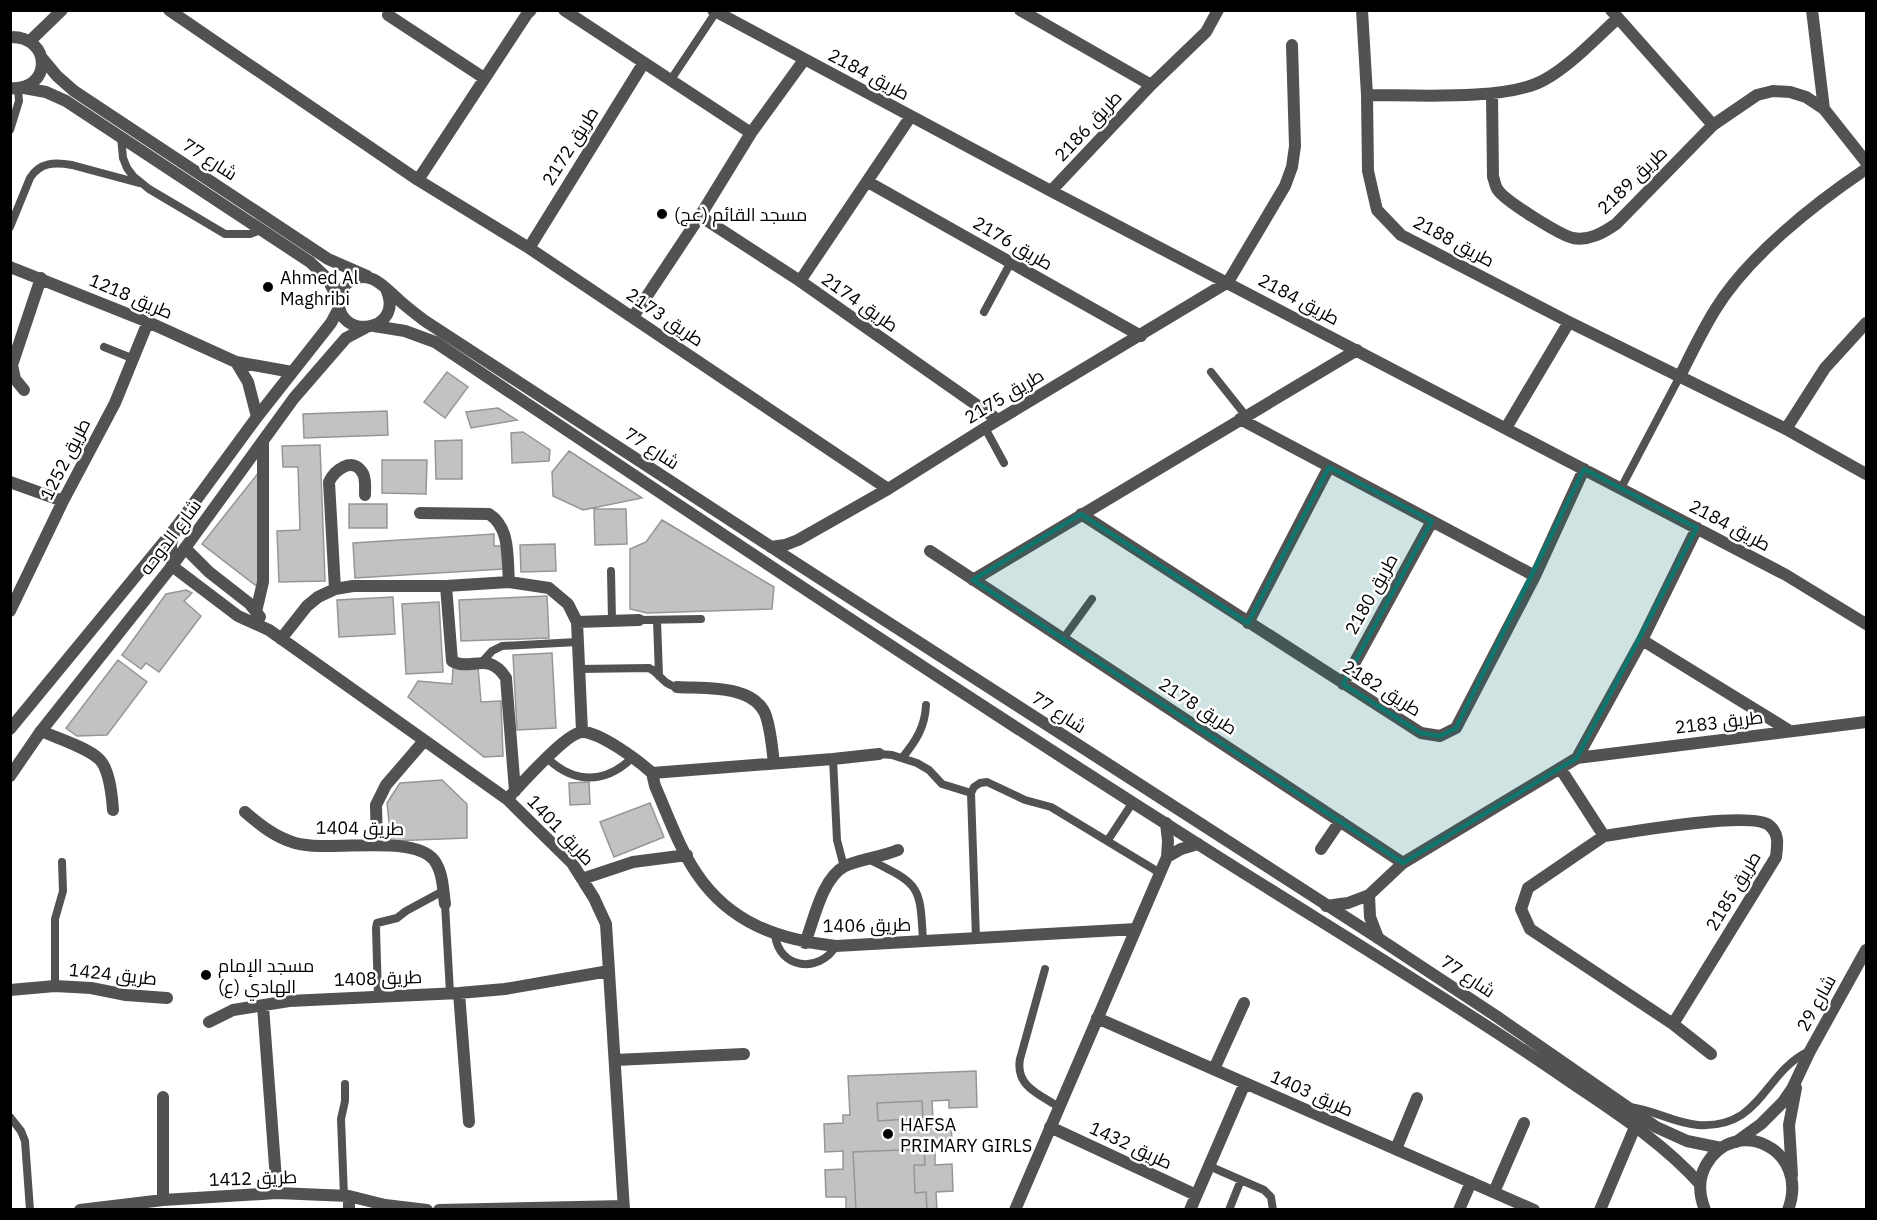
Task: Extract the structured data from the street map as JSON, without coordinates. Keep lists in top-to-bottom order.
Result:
{
  "streets": {
    "street": [
      "طريق 2184",
      "طريق 2186",
      "طريق 2172",
      "شارع 77",
      "طريق 2189",
      "طريق 2188",
      "طريق 2176",
      "طريق 1218",
      "طريق 2174",
      "طريق 2173",
      "طريق 2175",
      "طريق 1252",
      "شارع الدوحه",
      "طريق 2180",
      "طريق 2182",
      "طريق 2178",
      "طريق 2183",
      "طريق 1404",
      "طريق 1401",
      "طريق 2185",
      "طريق 1406",
      "طريق 1424",
      "طريق 1408",
      "شارع 29",
      "طريق 1403",
      "طريق 1432",
      "طريق 1412"
    ]
  },
  "crossings": [
    ["طريق 2184", "طريق 2186"],
    ["طريق 2184", "طريق 2175"],
    ["طريق 2184", "طريق 2182"],
    ["طريق 2172", "طريق 2173"],
    ["شارع 77", "طريق 2175"],
    ["شارع 77", "شارع الدوحه"],
    ["شارع 77", "طريق 2183"],
    ["طريق 2176", "طريق 2175"],
    ["طريق 1218", "طريق 1252"],
    ["طريق 1218", "شارع الدوحه"],
    ["طريق 2174", "طريق 2175"],
    ["طريق 2173", "طريق 2175"],
    ["شارع الدوحه", "طريق 1401"],
    ["طريق 2180", "طريق 2182"],
    ["طريق 2178", "طريق 2183"],
    ["طريق 1401", "طريق 1408"]
  ],
  "places": [
    "مسجد القائم (عج)",
    "Ahmed Al Maghribi",
    "مسجد الإمام الهادي (ع)",
    "HAFSA PRIMARY GIRLS"
  ]
}
